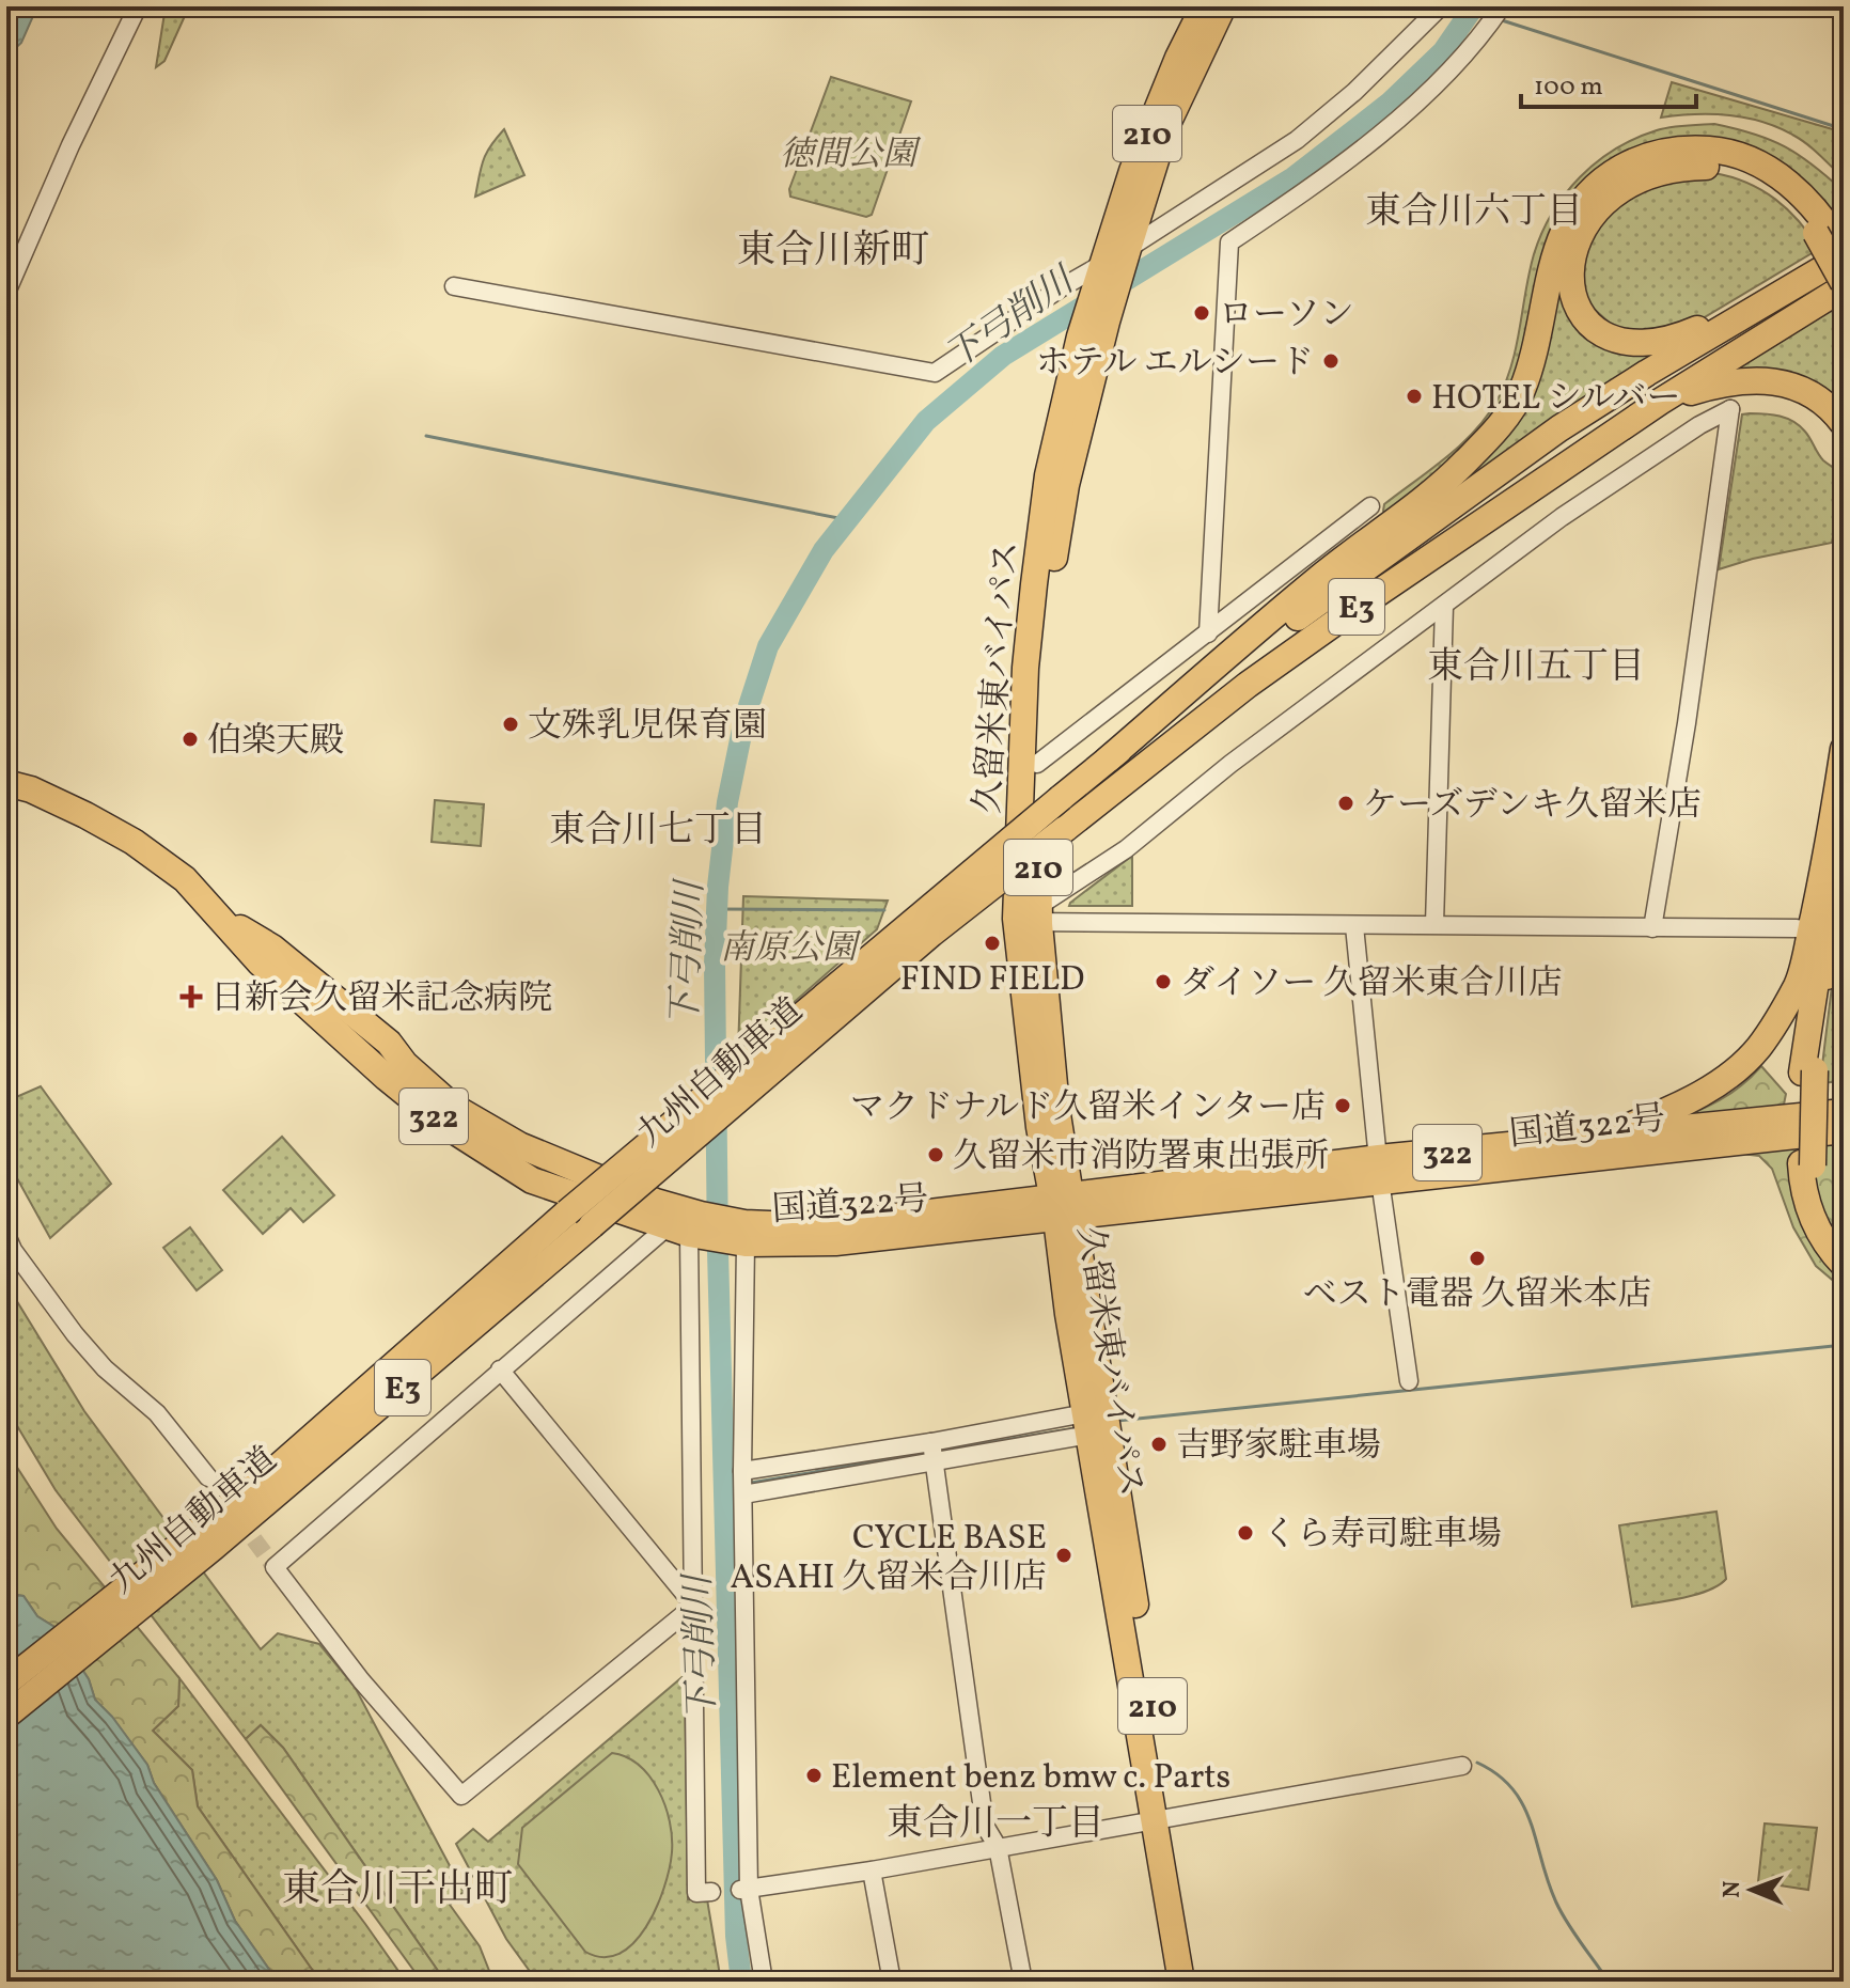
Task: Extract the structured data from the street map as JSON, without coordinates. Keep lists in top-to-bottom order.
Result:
{
  "streets": {
    "highway": [
      "210",
      "E3",
      "久留米東バイパス",
      "九州自動車道",
      "322",
      "国道322号"
    ]
  },
  "crossings": [
    ["久留米東バイパス", "国道322号"]
  ],
  "districts": [
    "東合川六丁目",
    "東合川新町",
    "東合川五丁目",
    "東合川七丁目",
    "東合川一丁目",
    "東合川干出町"
  ],
  "water": ["下弓削川"],
  "parks": ["徳間公園", "南原公園"],
  "places": {
    "other": [
      "ローソン",
      "ホテル エルシード",
      "HOTEL シルバー",
      "文殊乳児保育園",
      "伯楽天殿",
      "ケーズデンキ久留米店",
      "FIND FIELD",
      "ダイソー 久留米東合川店",
      "マクドナルド久留米インター店",
      "久留米市消防署東出張所",
      "ベスト電器 久留米本店",
      "吉野家駐車場",
      "くら寿司駐車場",
      "CYCLE BASE ASAHI 久留米合川店",
      "Element benz bmw c. Parts"
    ],
    "health": ["日新会久留米記念病院"]
  },
  "scale_bar": "100 m",
  "north": "left"
}
